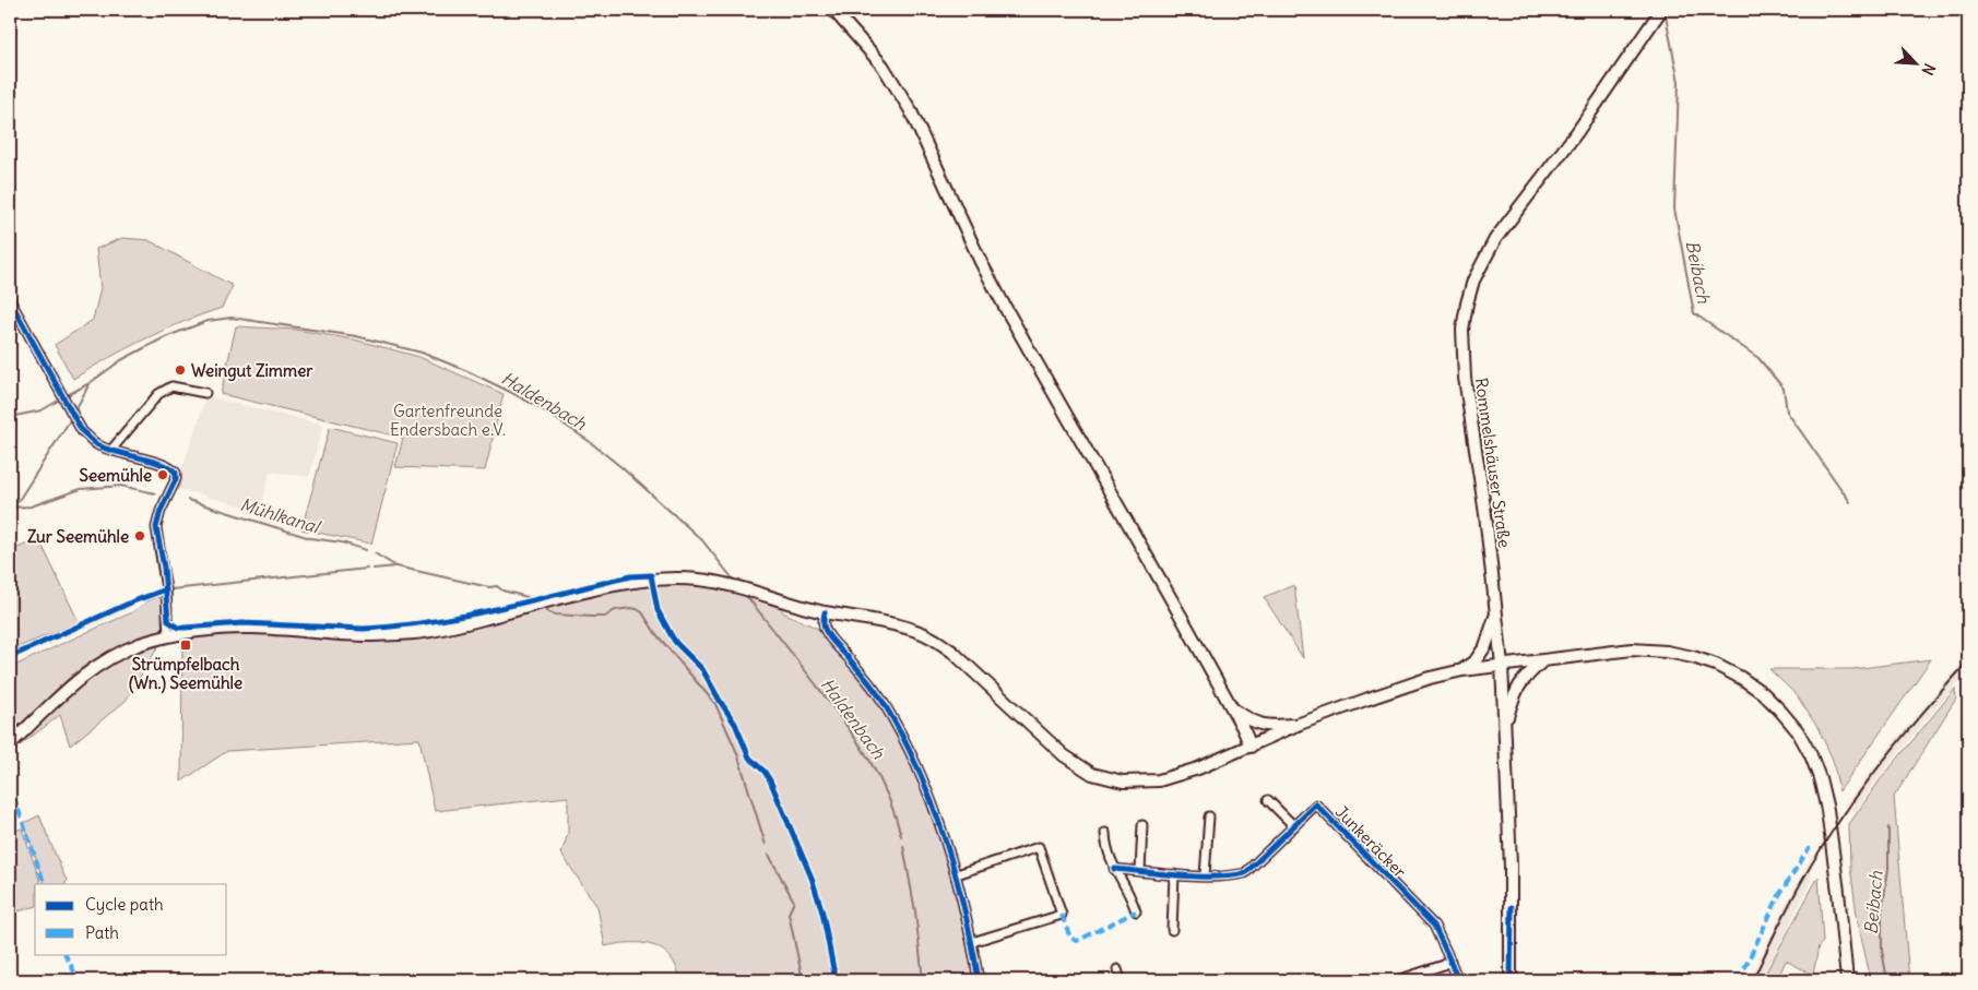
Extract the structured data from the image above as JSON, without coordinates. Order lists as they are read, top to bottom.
{
  "streets": {
    "main road": ["Rommelshäuser Straße"],
    "street": ["Junkeräcker"]
  },
  "water": ["Beibach", "Haldenbach", "Mühlkanal"],
  "parks": ["Gartenfreunde Endersbach e.V."],
  "places": {
    "other": ["Weingut Zimmer", "Seemühle", "Zur Seemühle"],
    "transit": ["Strümpfelbach (Wn.) Seemühle"]
  },
  "legend": ["Cycle path", "Path"],
  "north": "bottom right"
}
